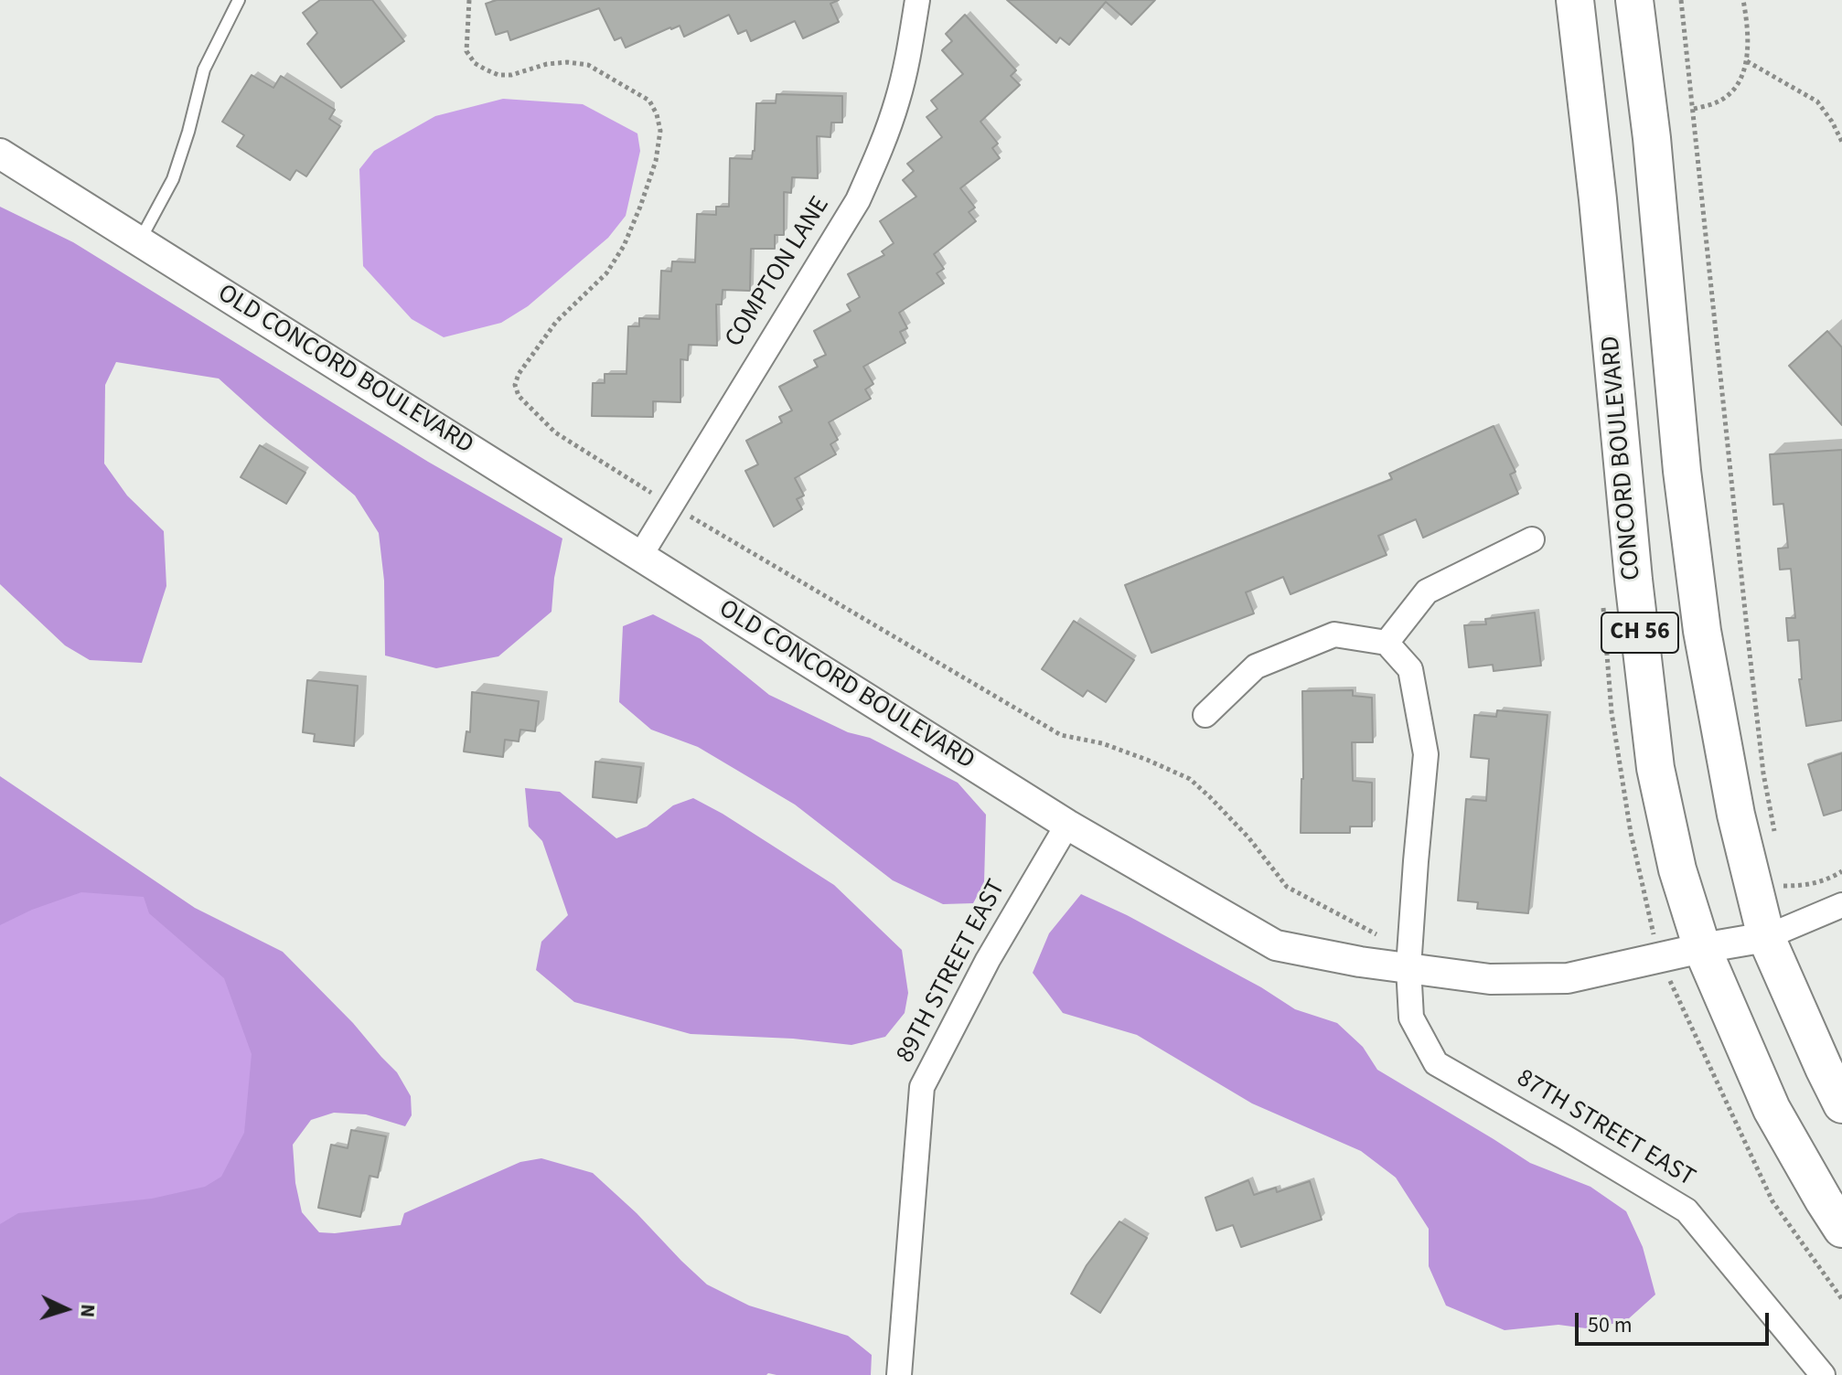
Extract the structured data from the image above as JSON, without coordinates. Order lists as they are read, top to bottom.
{
  "streets": {
    "main road": ["CONCORD BOULEVARD", "CH 56"],
    "street": [
      "COMPTON LANE",
      "OLD CONCORD BOULEVARD",
      "89TH STREET EAST",
      "87TH STREET EAST"
    ]
  },
  "crossings": [
    ["COMPTON LANE", "OLD CONCORD BOULEVARD"],
    ["OLD CONCORD BOULEVARD", "CONCORD BOULEVARD"],
    ["OLD CONCORD BOULEVARD", "CH 56"],
    ["OLD CONCORD BOULEVARD", "89TH STREET EAST"],
    ["OLD CONCORD BOULEVARD", "87TH STREET EAST"]
  ],
  "scale_bar": "50 m",
  "north": "right"
}
